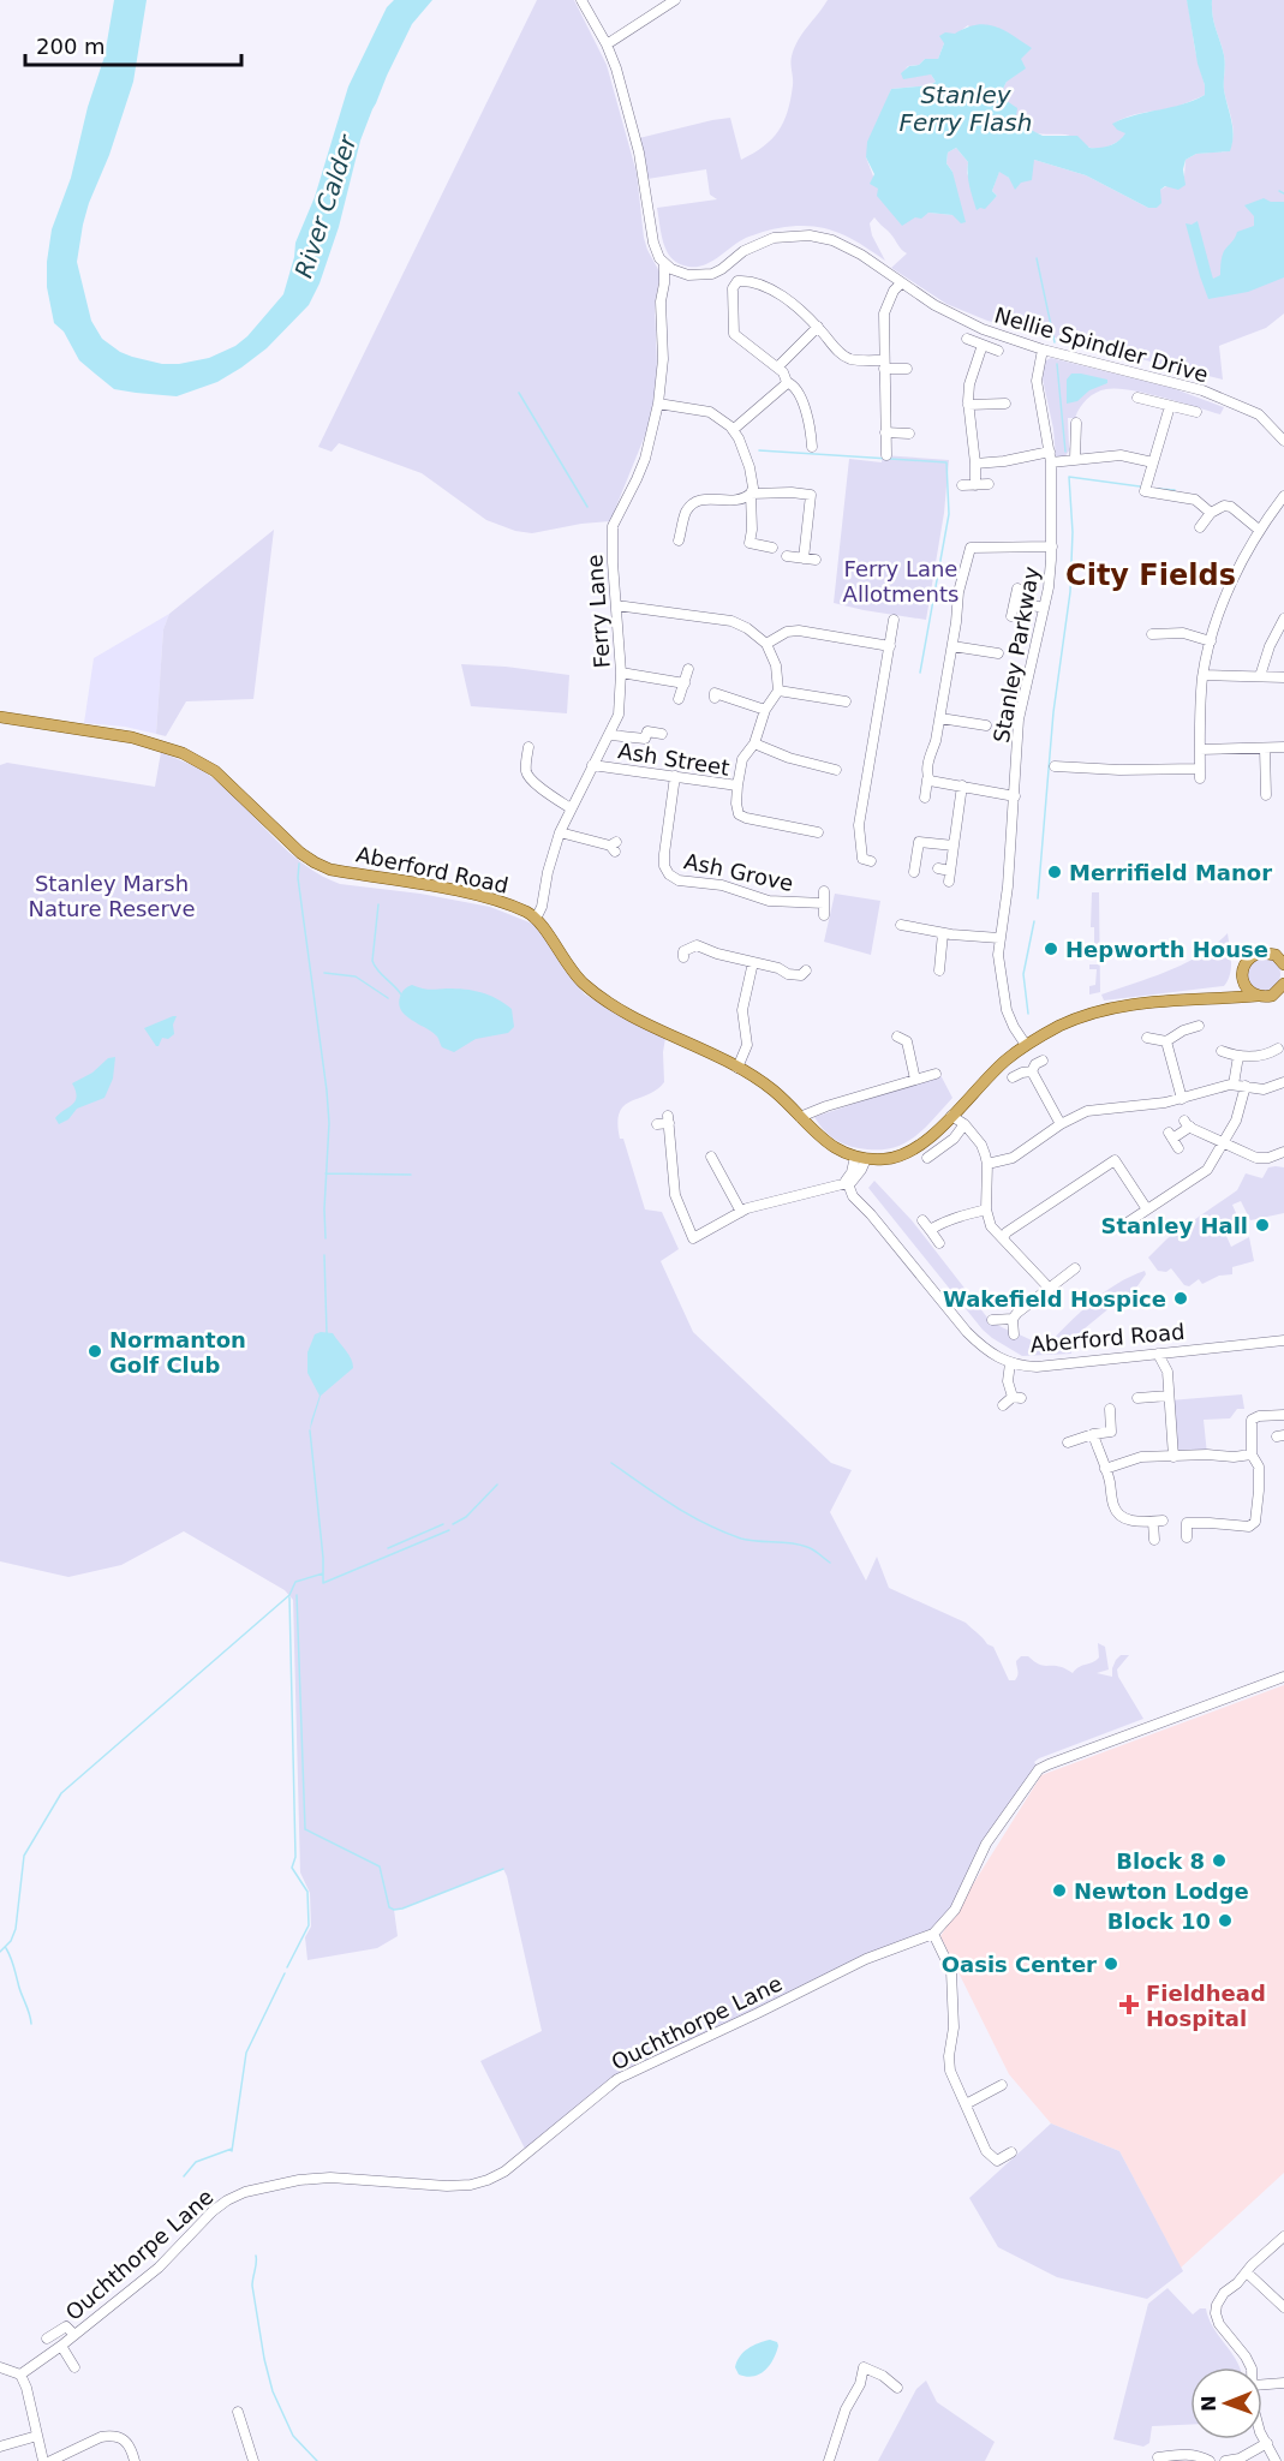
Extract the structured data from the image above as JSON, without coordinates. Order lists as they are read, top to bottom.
{
  "streets": {
    "main road": ["Aberford Road"],
    "street": [
      "Nellie Spindler Drive",
      "Ferry Lane",
      "Stanley Parkway",
      "Ash Street",
      "Ash Grove",
      "Ouchthorpe Lane"
    ]
  },
  "crossings": [
    ["Nellie Spindler Drive", "Ferry Lane"],
    ["Nellie Spindler Drive", "Stanley Parkway"],
    ["Ferry Lane", "Ash Street"],
    ["Ferry Lane", "Aberford Road"],
    ["Ash Street", "Ash Grove"]
  ],
  "districts": ["City Fields"],
  "water": ["Stanley Ferry Flash", "River Calder"],
  "parks": ["Ferry Lane Allotments", "Stanley Marsh Nature Reserve"],
  "places": {
    "other": [
      "Merrifield Manor",
      "Hepworth House",
      "Stanley Hall",
      "Wakefield Hospice",
      "Normanton Golf Club",
      "Block 8",
      "Newton Lodge",
      "Block 10",
      "Oasis Center"
    ],
    "health": ["Fieldhead Hospital"]
  },
  "scale_bar": "200 m",
  "north": "left"
}
